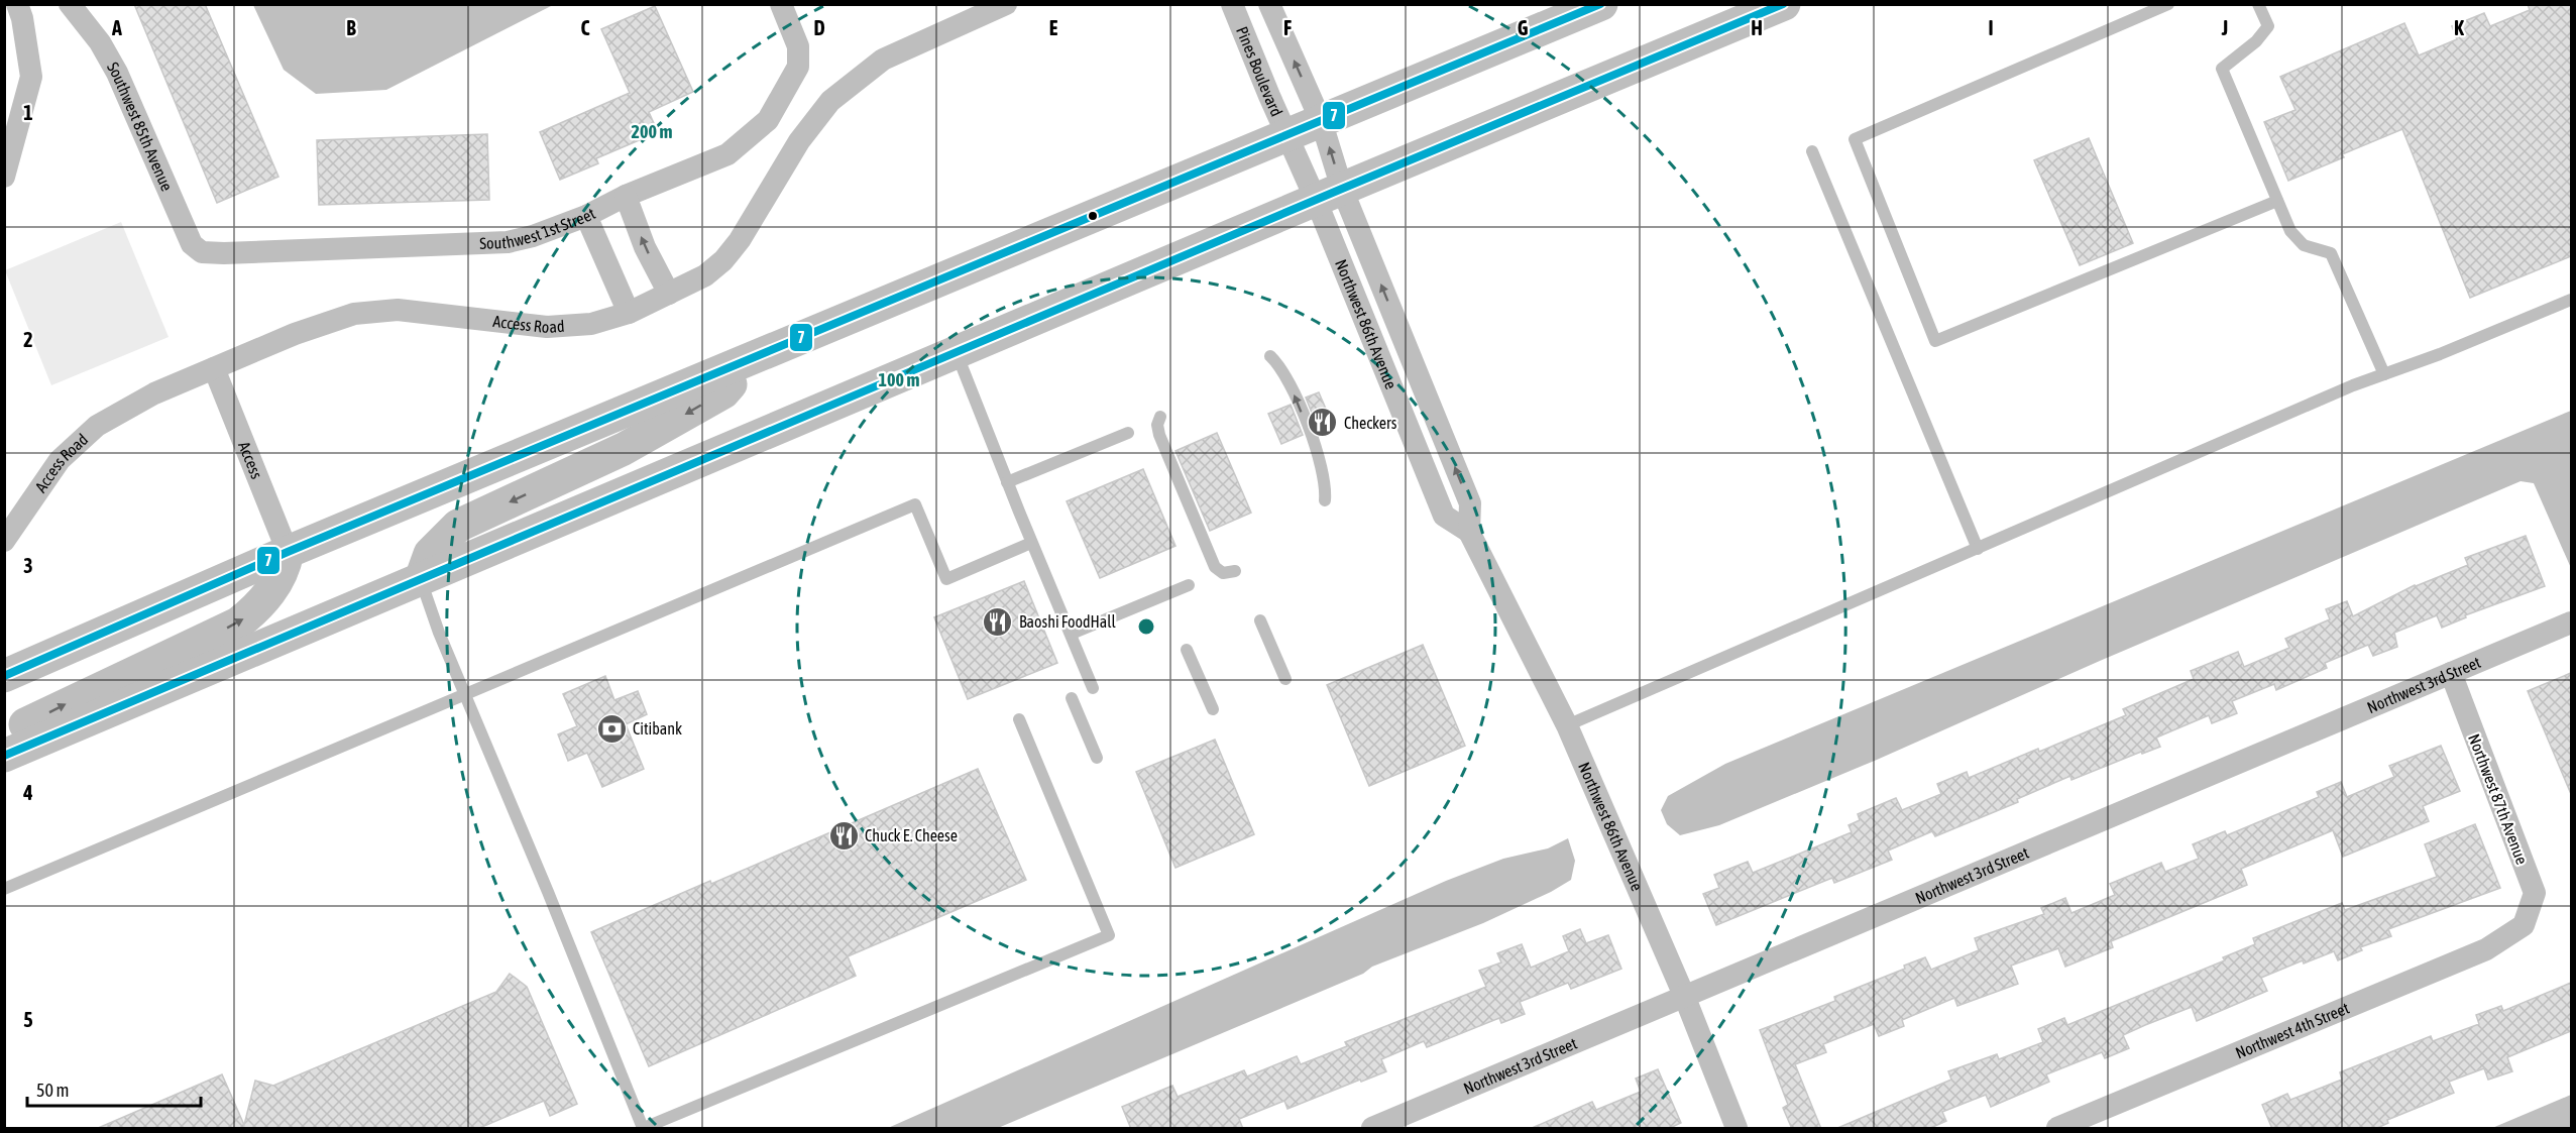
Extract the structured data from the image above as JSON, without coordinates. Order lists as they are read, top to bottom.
{
  "streets": {
    "highway": ["Pines Boulevard"],
    "street": [
      "Southwest 85th Avenue",
      "Southwest 1st Street",
      "Access Road",
      "Northwest 86th Avenue",
      "Access",
      "Northwest 3rd Street",
      "Northwest 87th Avenue",
      "Northwest 4th Street"
    ]
  },
  "crossings": [
    ["Pines Boulevard", "Northwest 86th Avenue"],
    ["Pines Boulevard", "Access"],
    ["Southwest 85th Avenue", "Southwest 1st Street"],
    ["Access Road", "Access"],
    ["Northwest 86th Avenue", "Northwest 3rd Street"],
    ["Northwest 3rd Street", "Northwest 87th Avenue"],
    ["Northwest 87th Avenue", "Northwest 4th Street"]
  ],
  "places": {
    "restaurant": ["Checkers", "Baoshi FoodHall", "Chuck E. Cheese"],
    "bank": ["Citibank"]
  },
  "lines": ["transit line 7"],
  "scale_bar": "50 m",
  "grid": {
    "columns": [
      "A",
      "B",
      "C",
      "D",
      "E",
      "F",
      "G",
      "H",
      "I",
      "J",
      "K"
    ],
    "rows": [
      "1",
      "2",
      "3",
      "4",
      "5"
    ]
  },
  "rings": ["200 m", "100 m"]
}
